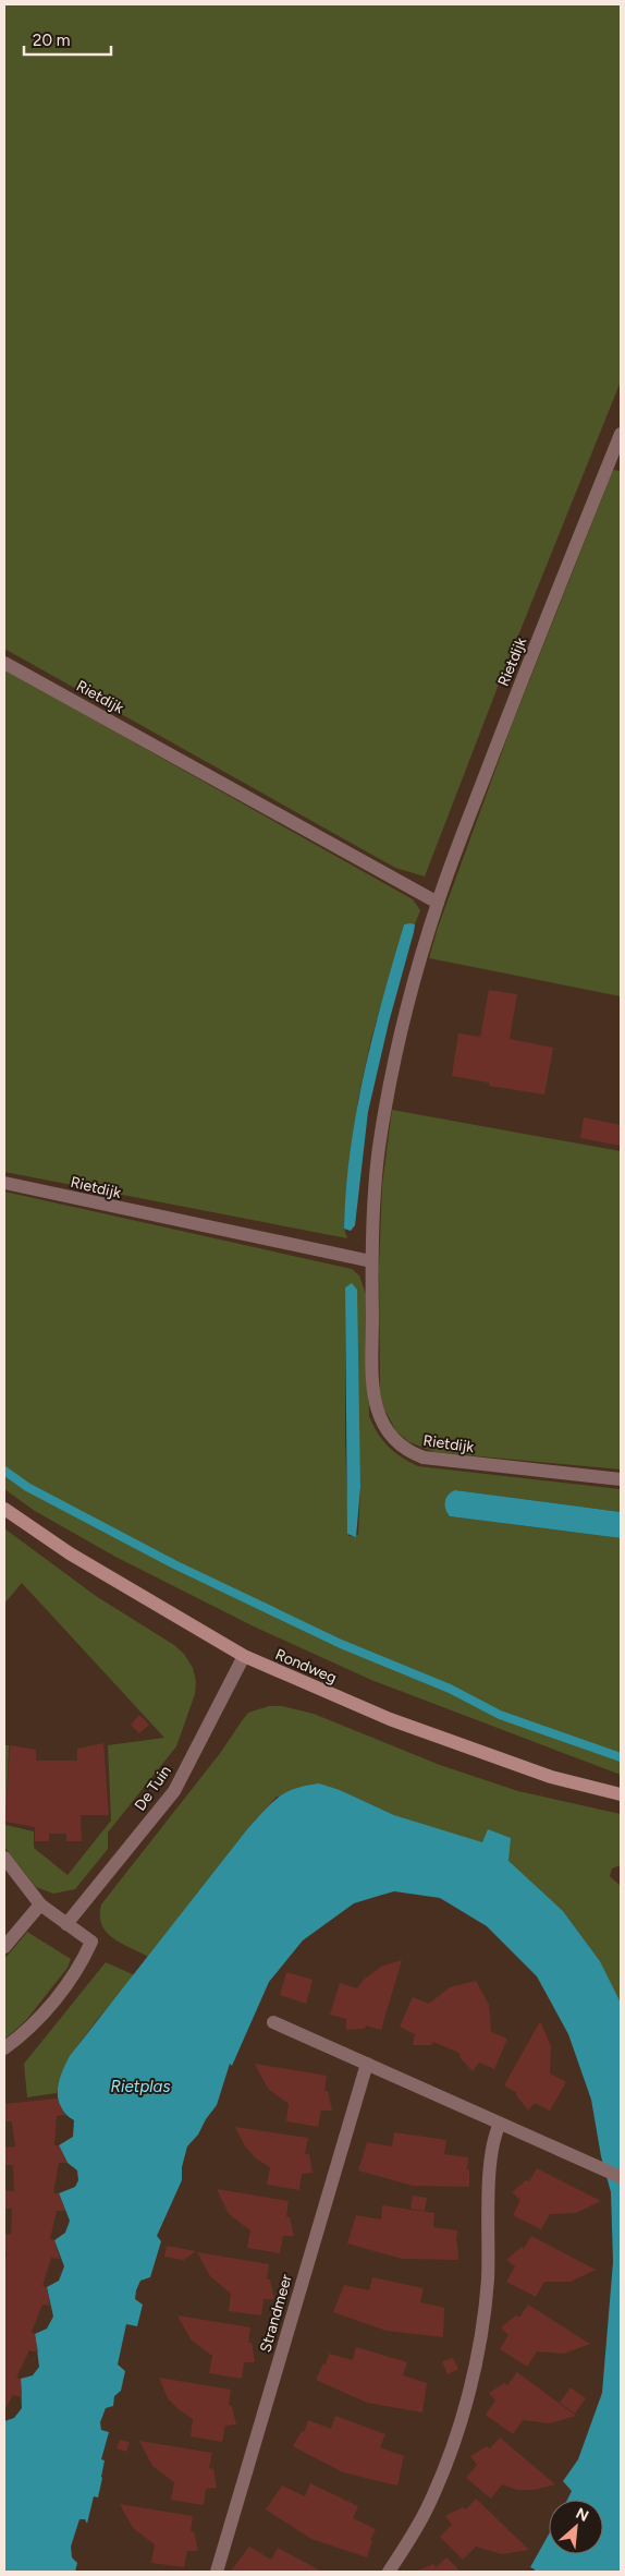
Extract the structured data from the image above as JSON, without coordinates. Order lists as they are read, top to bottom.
{
  "streets": {
    "main road": ["Rondweg"],
    "street": ["Rietdijk", "De Tuin", "Strandmeer"]
  },
  "crossings": [
    ["Rondweg", "De Tuin"]
  ],
  "water": ["Rietplas"],
  "scale_bar": "20 m",
  "north": "top right"
}
